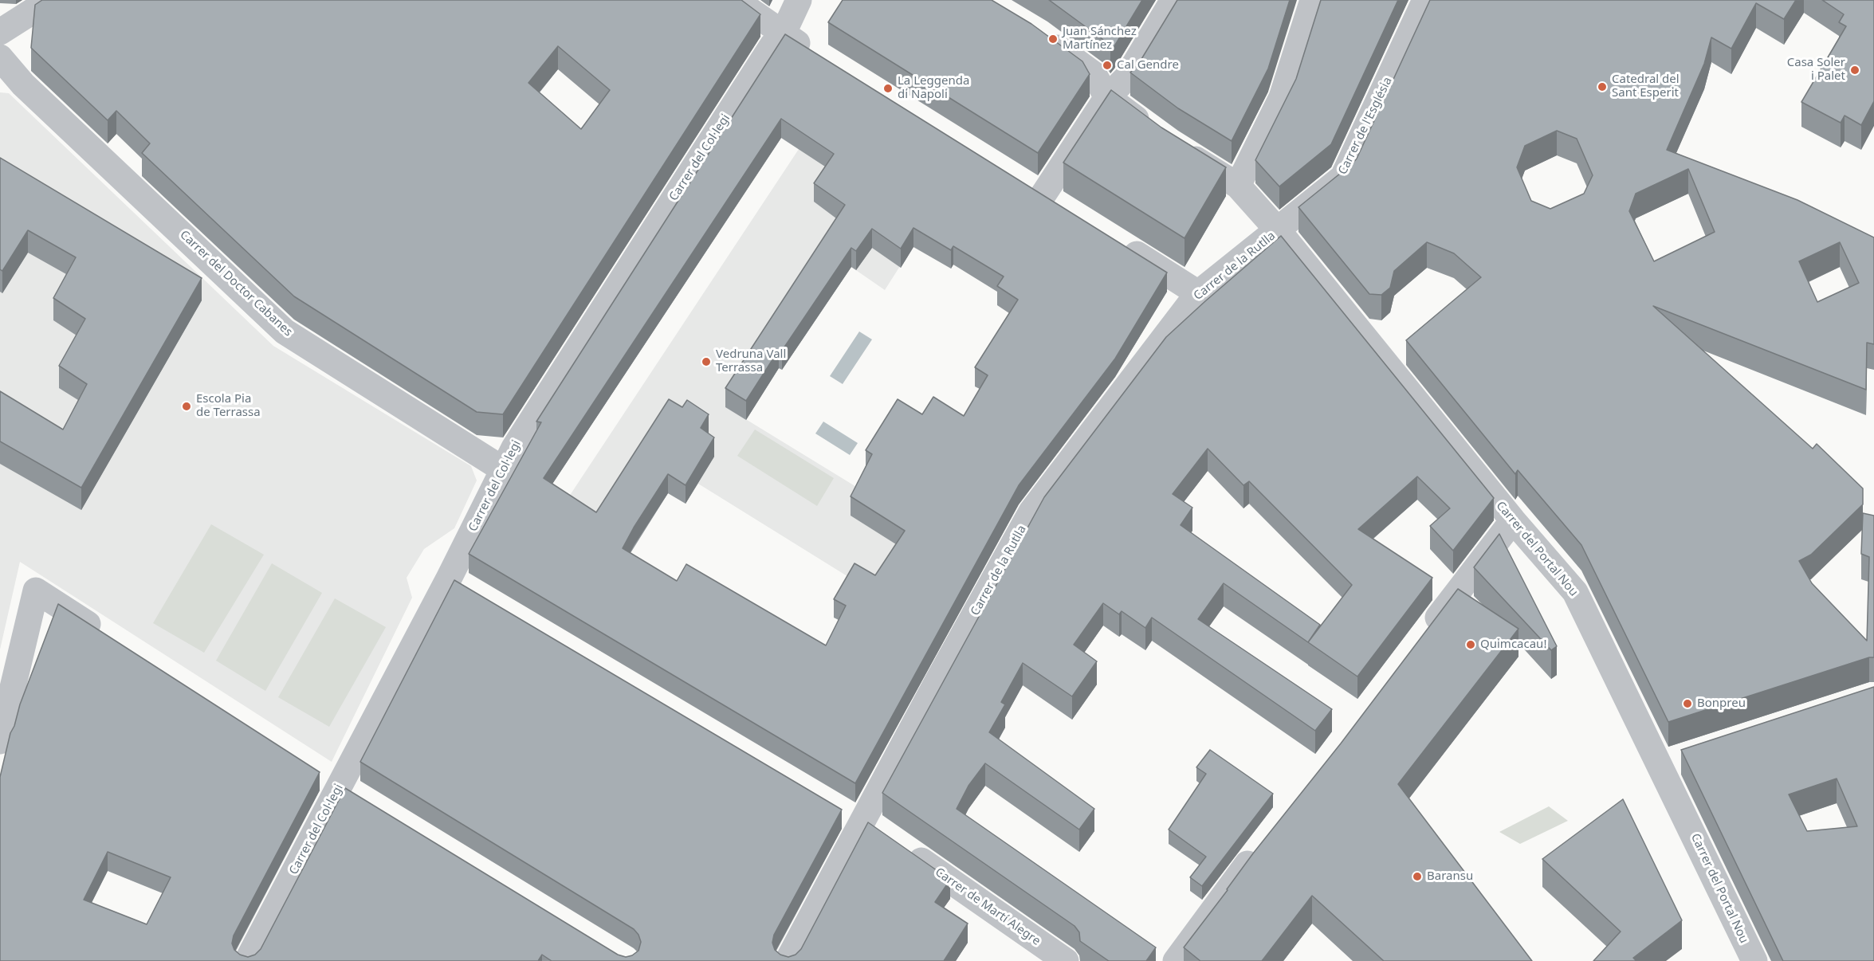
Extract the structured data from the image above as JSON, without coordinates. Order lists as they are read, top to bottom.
{
  "streets": {
    "street": [
      "Carrer de l'Església",
      "Carrer del Col·legi",
      "Carrer de la Rutlla",
      "Carrer del Doctor Cabanes",
      "Carrer del Portal Nou",
      "Carrer de Martí Alegre"
    ]
  },
  "crossings": [
    ["Carrer de l'Església", "Carrer de la Rutlla"],
    ["Carrer de l'Església", "Carrer del Portal Nou"],
    ["Carrer del Col·legi", "Carrer del Doctor Cabanes"],
    ["Carrer de la Rutlla", "Carrer del Portal Nou"],
    ["Carrer de la Rutlla", "Carrer de Martí Alegre"]
  ],
  "places": [
    "Juan Sánchez Martínez",
    "Cal Gendre",
    "Casa Soler i Palet",
    "Catedral del Sant Esperit",
    "La Leggenda di Napoli",
    "Vedruna Vall Terrassa",
    "Escola Pia de Terrassa",
    "Quimcacau!",
    "Bonpreu",
    "Baransu"
  ]
}
